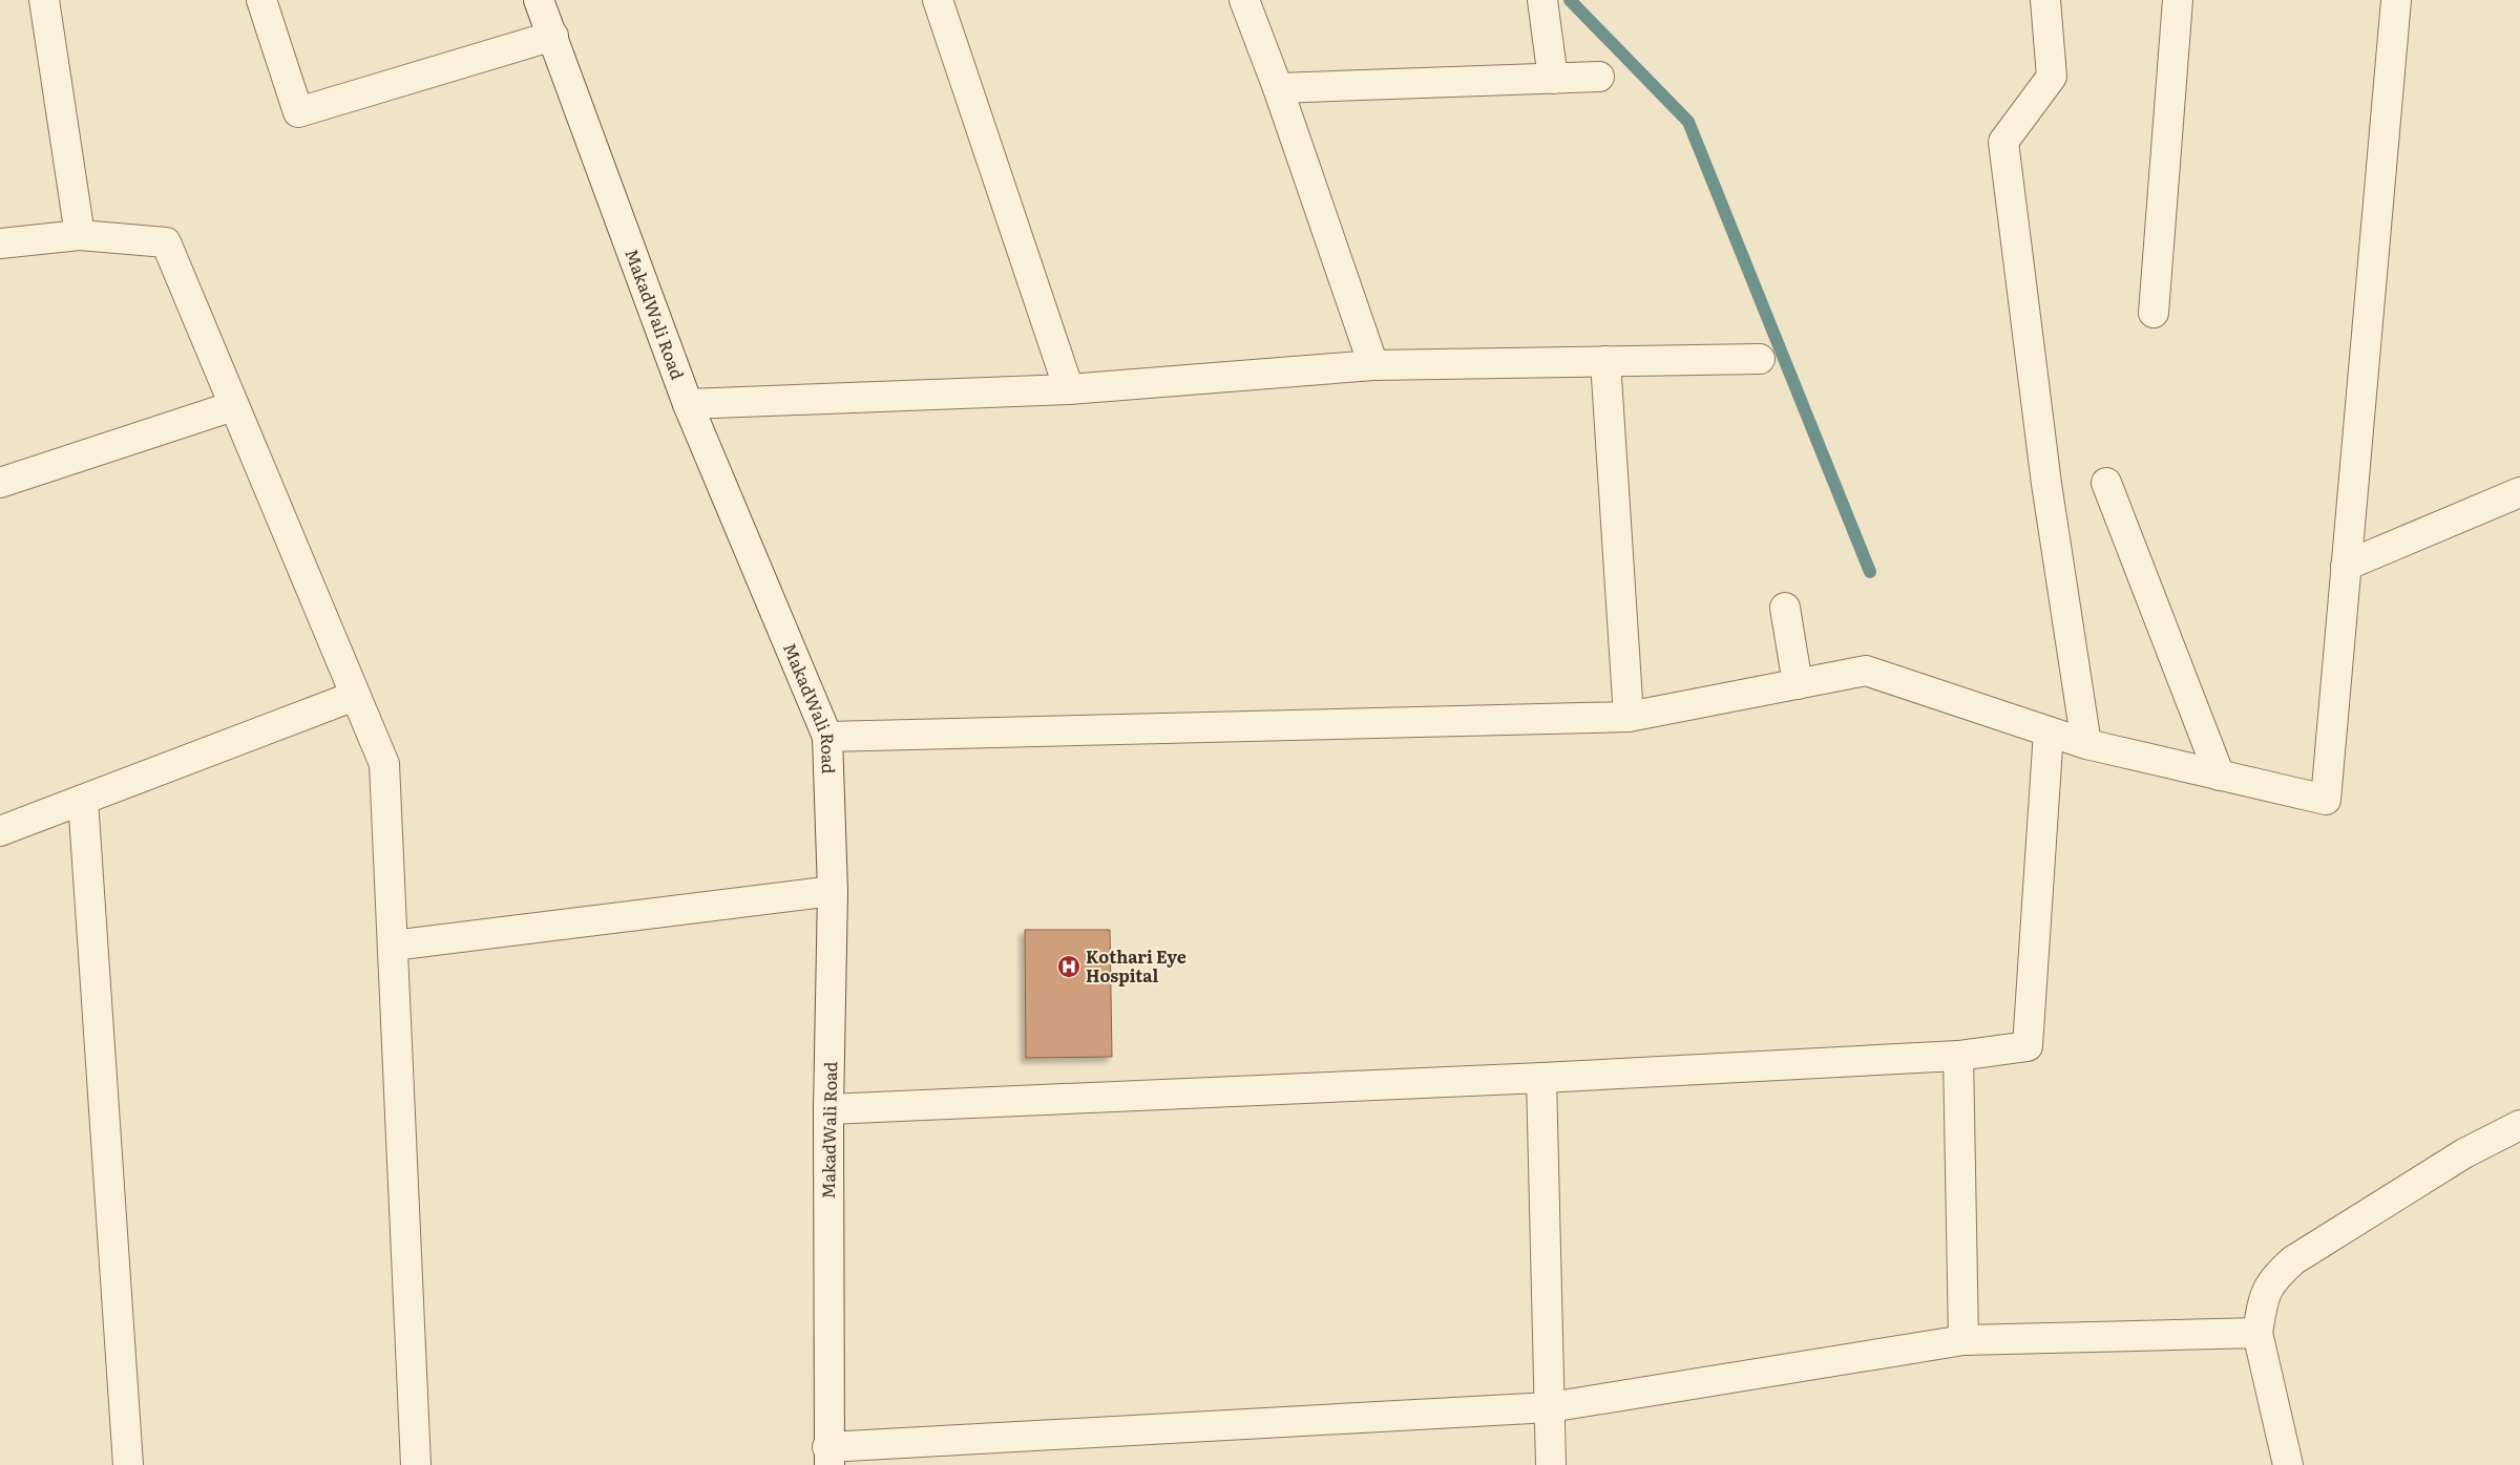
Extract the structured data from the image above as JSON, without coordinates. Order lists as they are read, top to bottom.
{
  "streets": {
    "street": ["MakadWali Road"]
  },
  "places": {
    "hospital": ["Kothari Eye Hospital"]
  }
}
